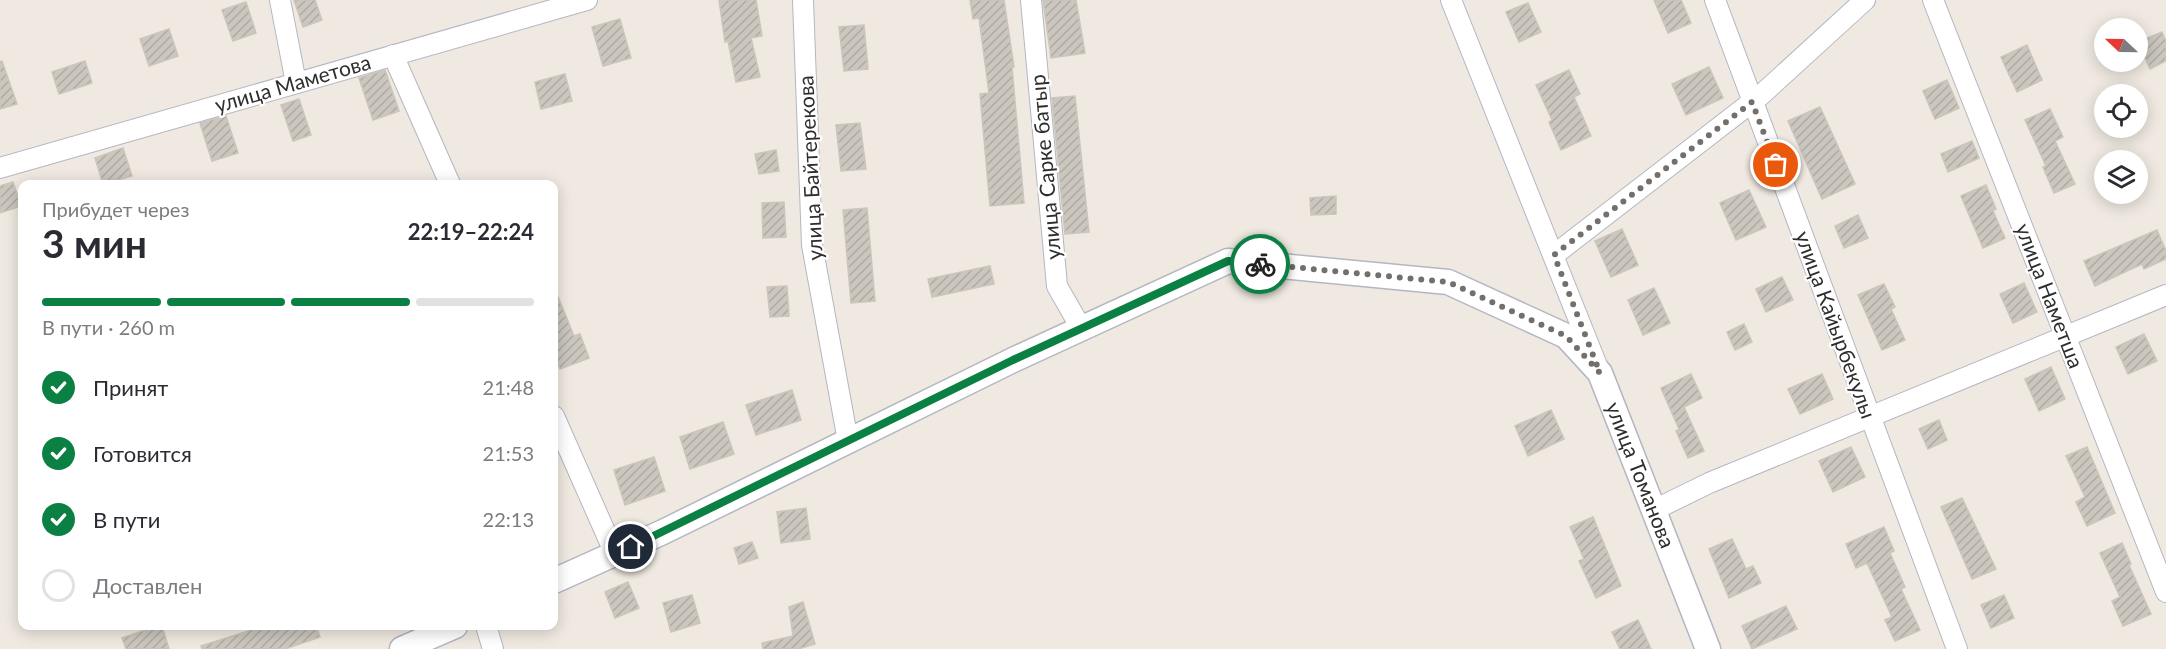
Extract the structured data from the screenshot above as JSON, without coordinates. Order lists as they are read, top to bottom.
{
  "streets": {
    "street": [
      "улица Маметова",
      "улица Сарке батыр",
      "улица Байтерекова",
      "улица Наметша",
      "улица Кайырбекулы",
      "улица Томанова"
    ]
  },
  "north": "left",
  "page": {
    "heading": ["3 мин", "Прибудет через", "22:19–22:24"],
    "bar": "В пути · 260 m",
    "list": [
      ["Принят", "21:48"],
      ["Готовится", "21:53"],
      ["В пути", "22:13"],
      "Доставлен"
    ]
  }
}
